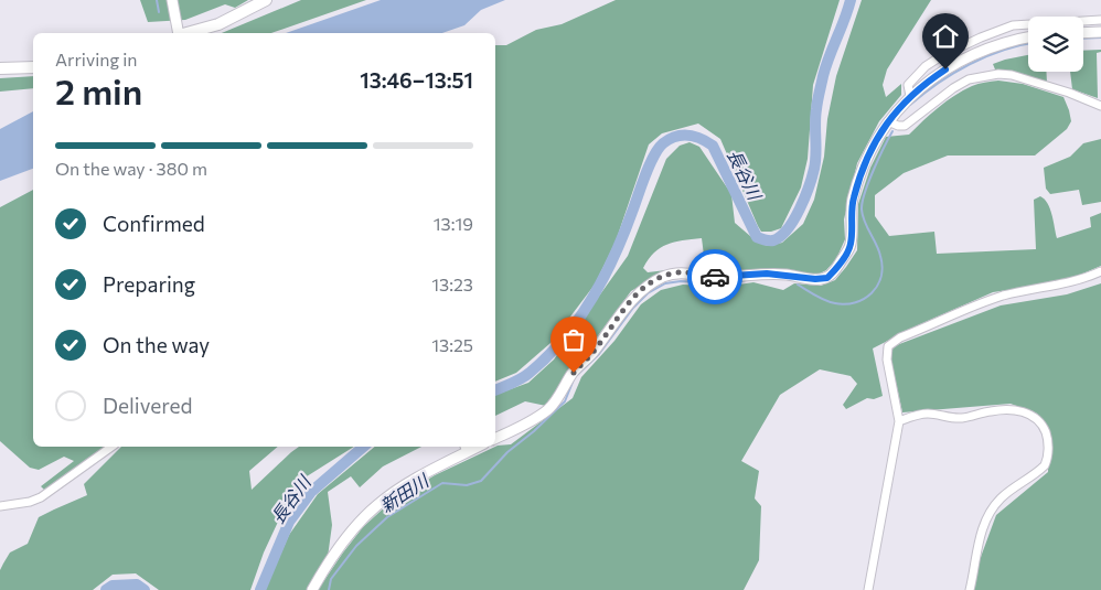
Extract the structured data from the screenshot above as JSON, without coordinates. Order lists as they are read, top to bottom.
{
  "water": ["長谷川", "新田川"],
  "page": {
    "heading": ["2 min", "Arriving in", "13:46–13:51"],
    "bar": "On the way · 380 m",
    "list": [
      ["Confirmed", "13:19"],
      ["Preparing", "13:23"],
      ["On the way", "13:25"],
      "Delivered"
    ]
  }
}
